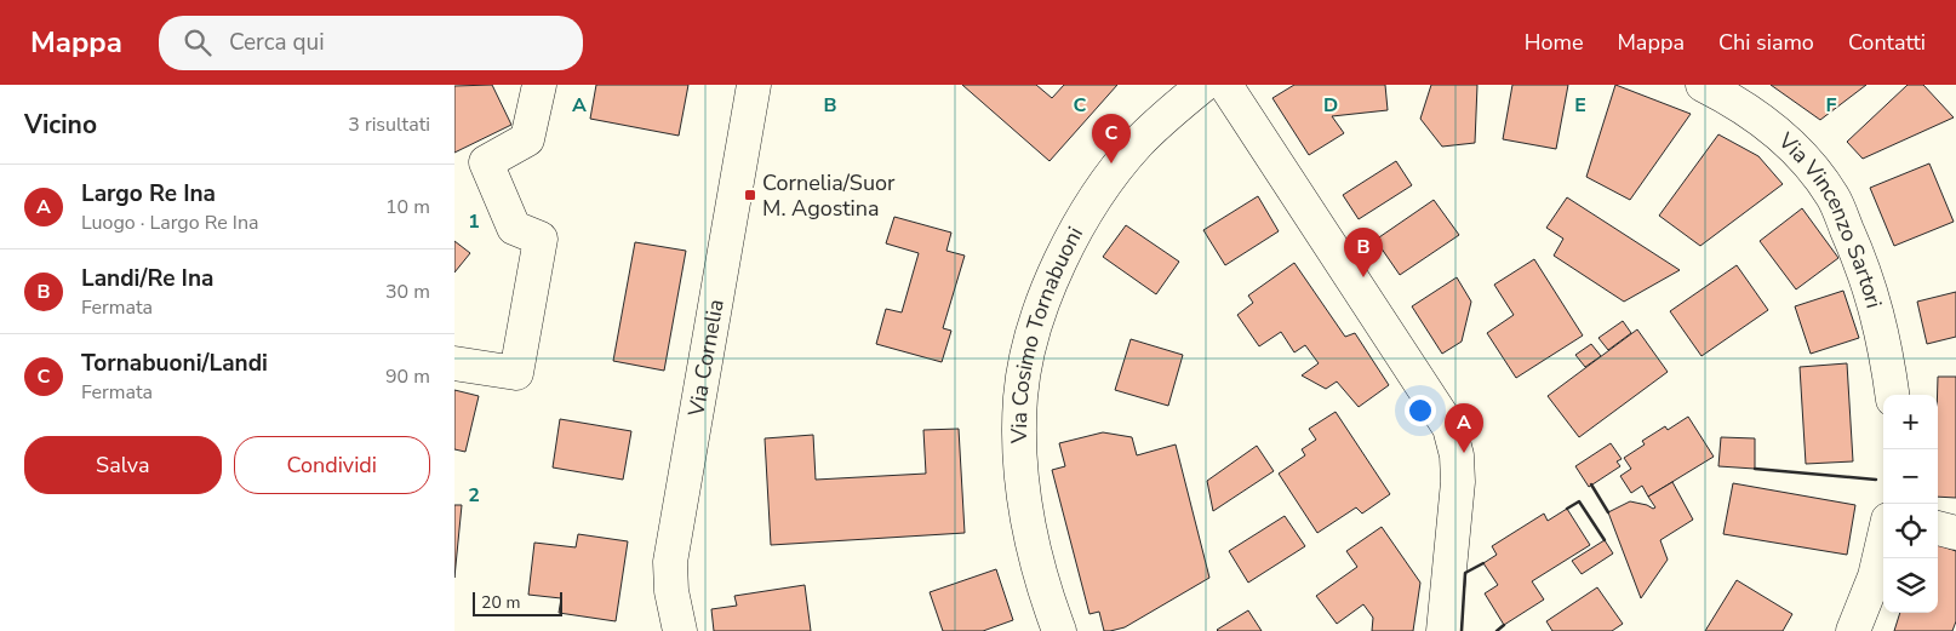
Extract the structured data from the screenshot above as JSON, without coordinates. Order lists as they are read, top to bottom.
{
  "streets": {
    "street": ["Via Vincenzo Sartori", "Via Cosimo Tornabuoni", "Via Cornelia"]
  },
  "places": {
    "transit": ["Cornelia/Suor M. Agostina"]
  },
  "scale_bar": "20 m",
  "page": {
    "header": "Mappa",
    "search": "Cerca qui",
    "nav": [
      "Home",
      "Mappa",
      "Chi siamo",
      "Contatti"
    ],
    "heading": ["Vicino", "3 risultati"],
    "pins": ["C", "B", "A"],
    "list": [
      {
        "mark": "A",
        "name": "Largo Re Ina",
        "note": "Luogo · Largo Re Ina",
        "value": "10 m"
      },
      {
        "mark": "B",
        "name": "Landi/Re Ina",
        "note": "Fermata",
        "value": "30 m"
      },
      {
        "mark": "C",
        "name": "Tornabuoni/Landi",
        "note": "Fermata",
        "value": "90 m"
      }
    ],
    "map_buttons": ["+", "−"],
    "buttons": ["Salva", "Condividi"],
    "scale": "20 m"
  },
  "grid": {
    "columns": [
      "A",
      "B",
      "C",
      "D",
      "E",
      "F"
    ],
    "rows": ["1", "2"]
  }
}
